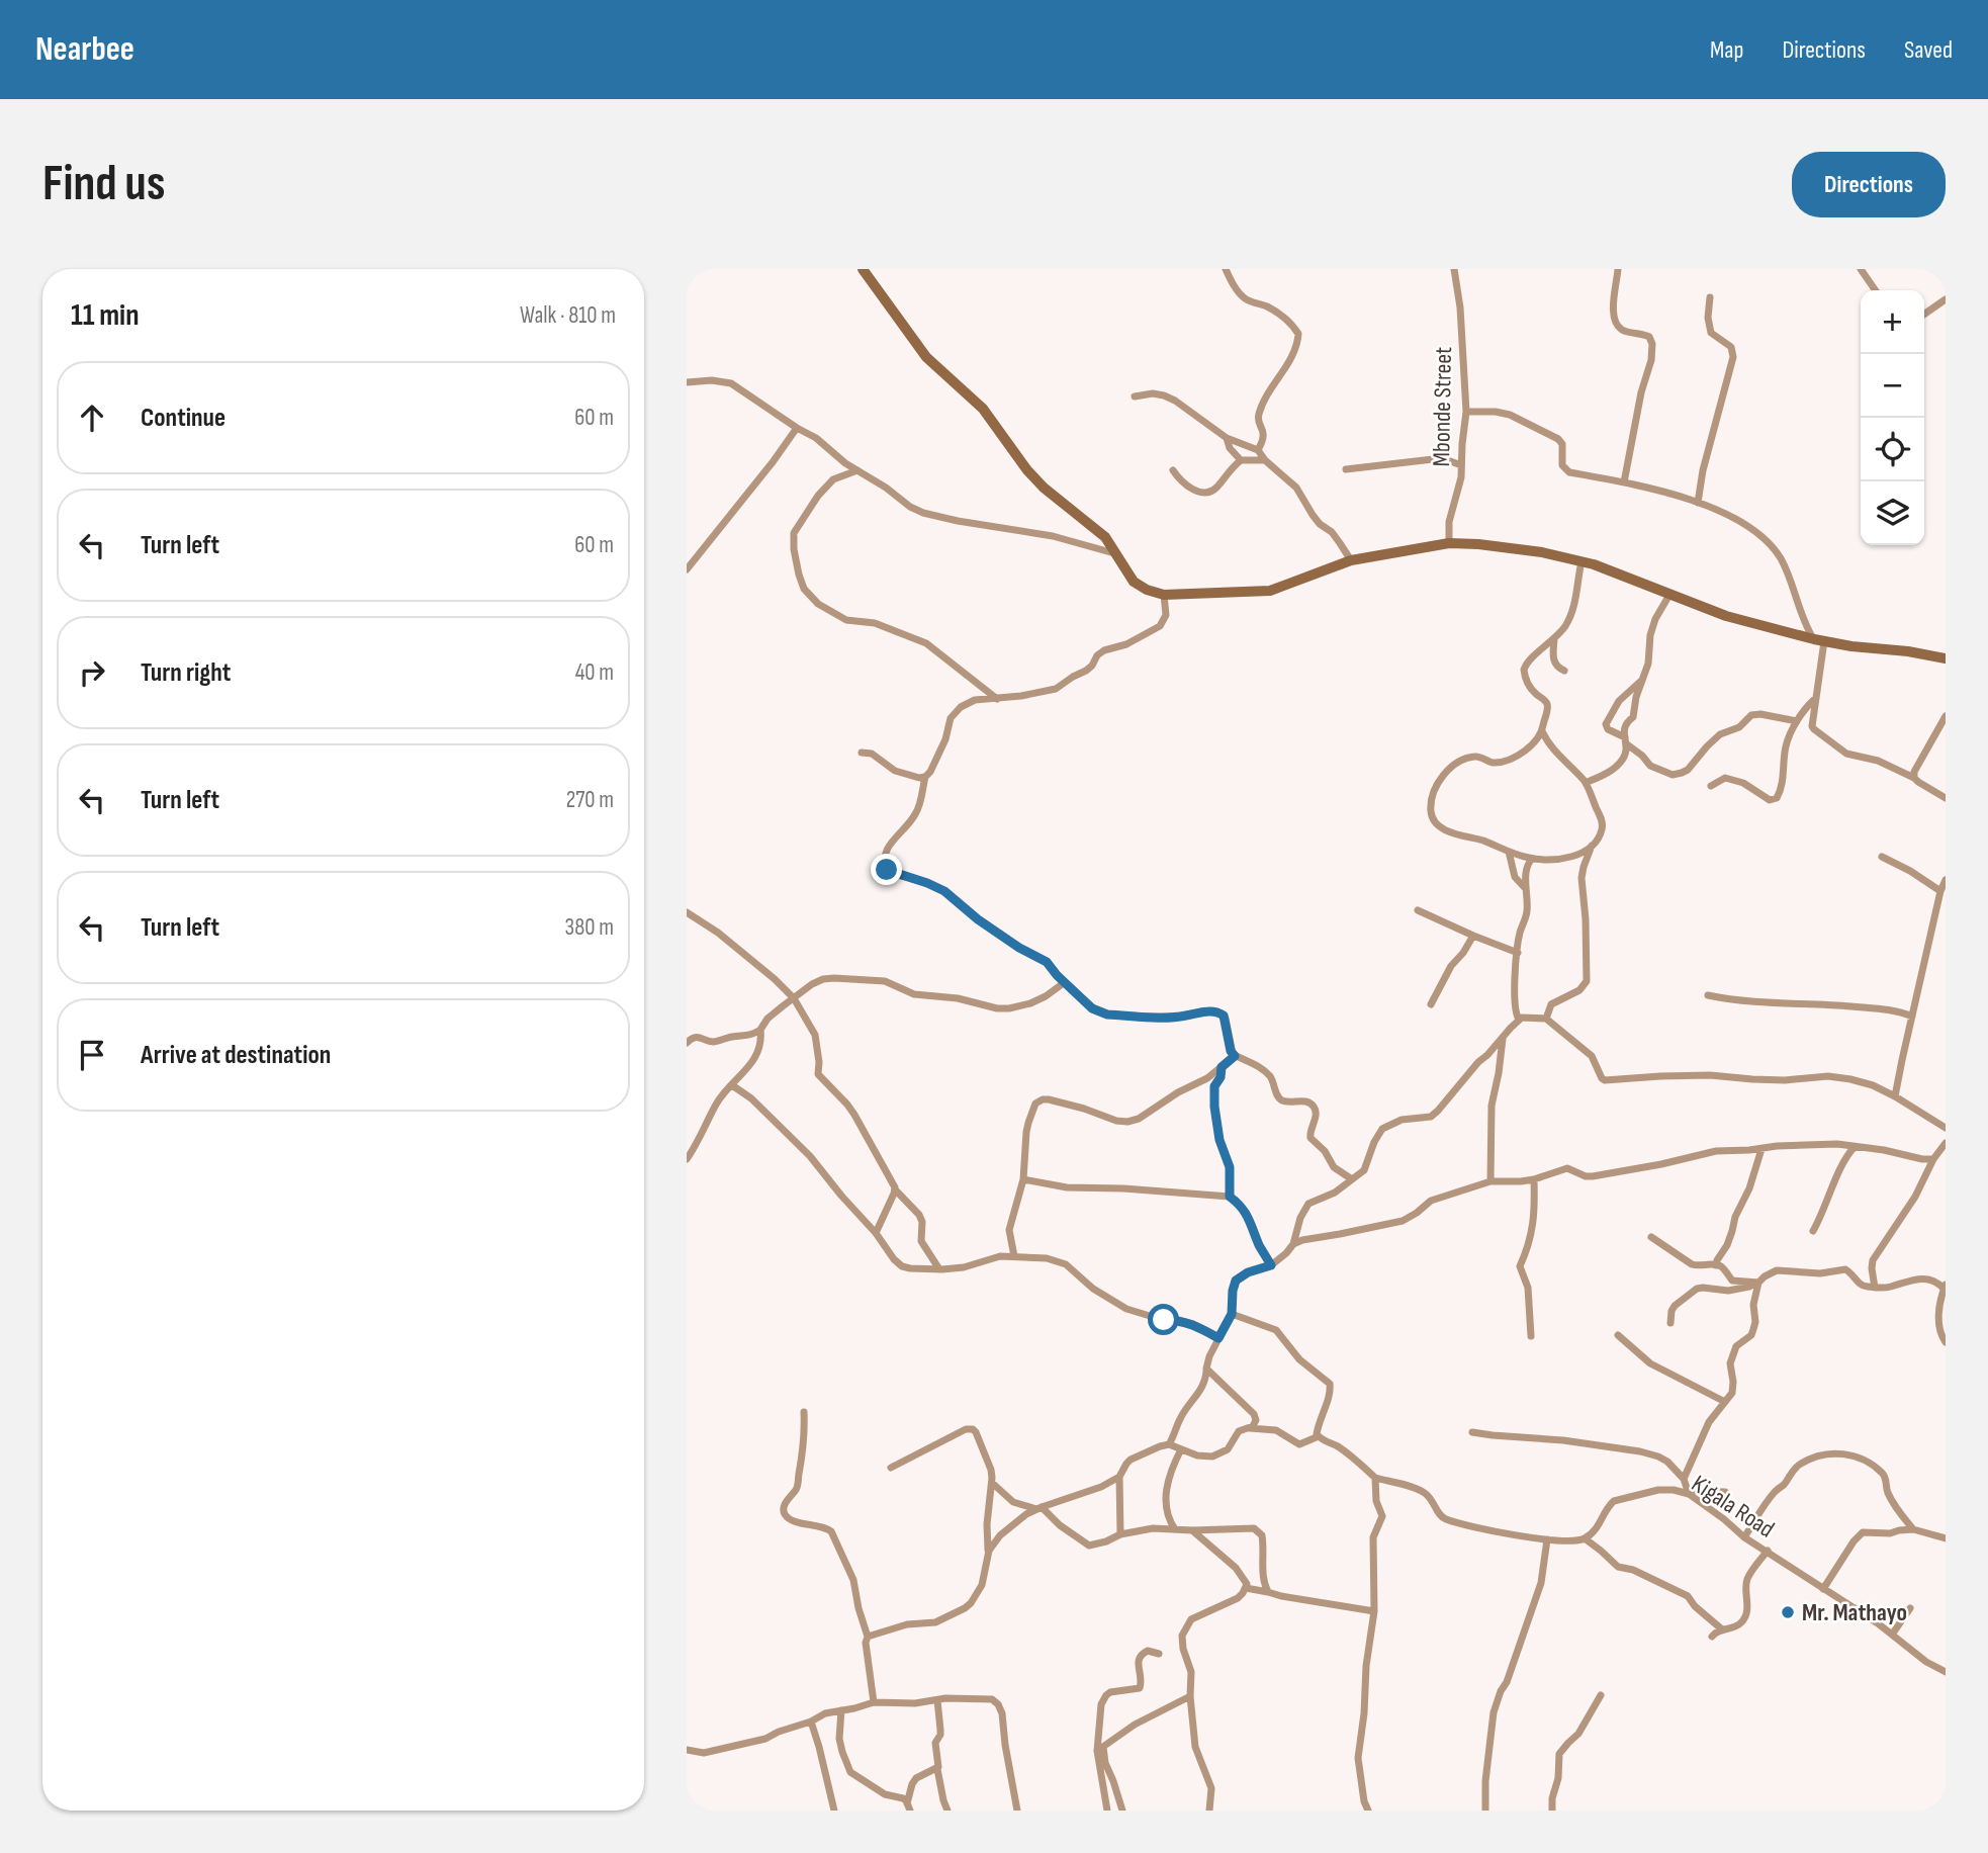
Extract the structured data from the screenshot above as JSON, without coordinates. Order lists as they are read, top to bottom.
{
  "streets": {
    "street": ["Mbonde Street", "Kigala Road"]
  },
  "places": ["Mr. Mathayo"],
  "page": {
    "header": "Nearbee",
    "nav": ["Map", "Directions", "Saved"],
    "buttons": "Directions",
    "title": "Find us",
    "heading": ["11 min", "Walk · 810 m"],
    "map_buttons": ["+", "−"],
    "list": [
      ["Continue", "60 m"],
      ["Turn left", "60 m"],
      ["Turn right", "40 m"],
      ["Turn left", "270 m"],
      ["Turn left", "380 m"],
      "Arrive at destination"
    ]
  }
}
